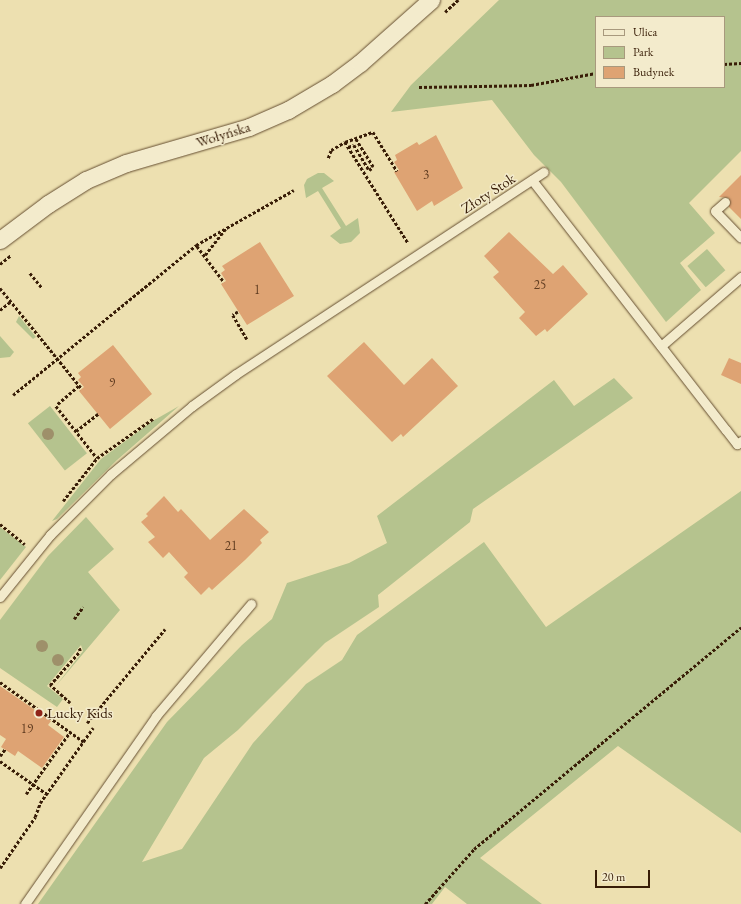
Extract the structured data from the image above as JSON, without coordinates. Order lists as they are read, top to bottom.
{
  "streets": {
    "street": ["Wołyńska"],
    "lane": ["Złoty Stok"]
  },
  "places": ["Lucky Kids"],
  "house_numbers": [
    "3",
    "25",
    "1",
    "9",
    "21",
    "19"
  ],
  "legend": ["Ulica", "Park", "Budynek"],
  "scale_bar": "20 m"
}
